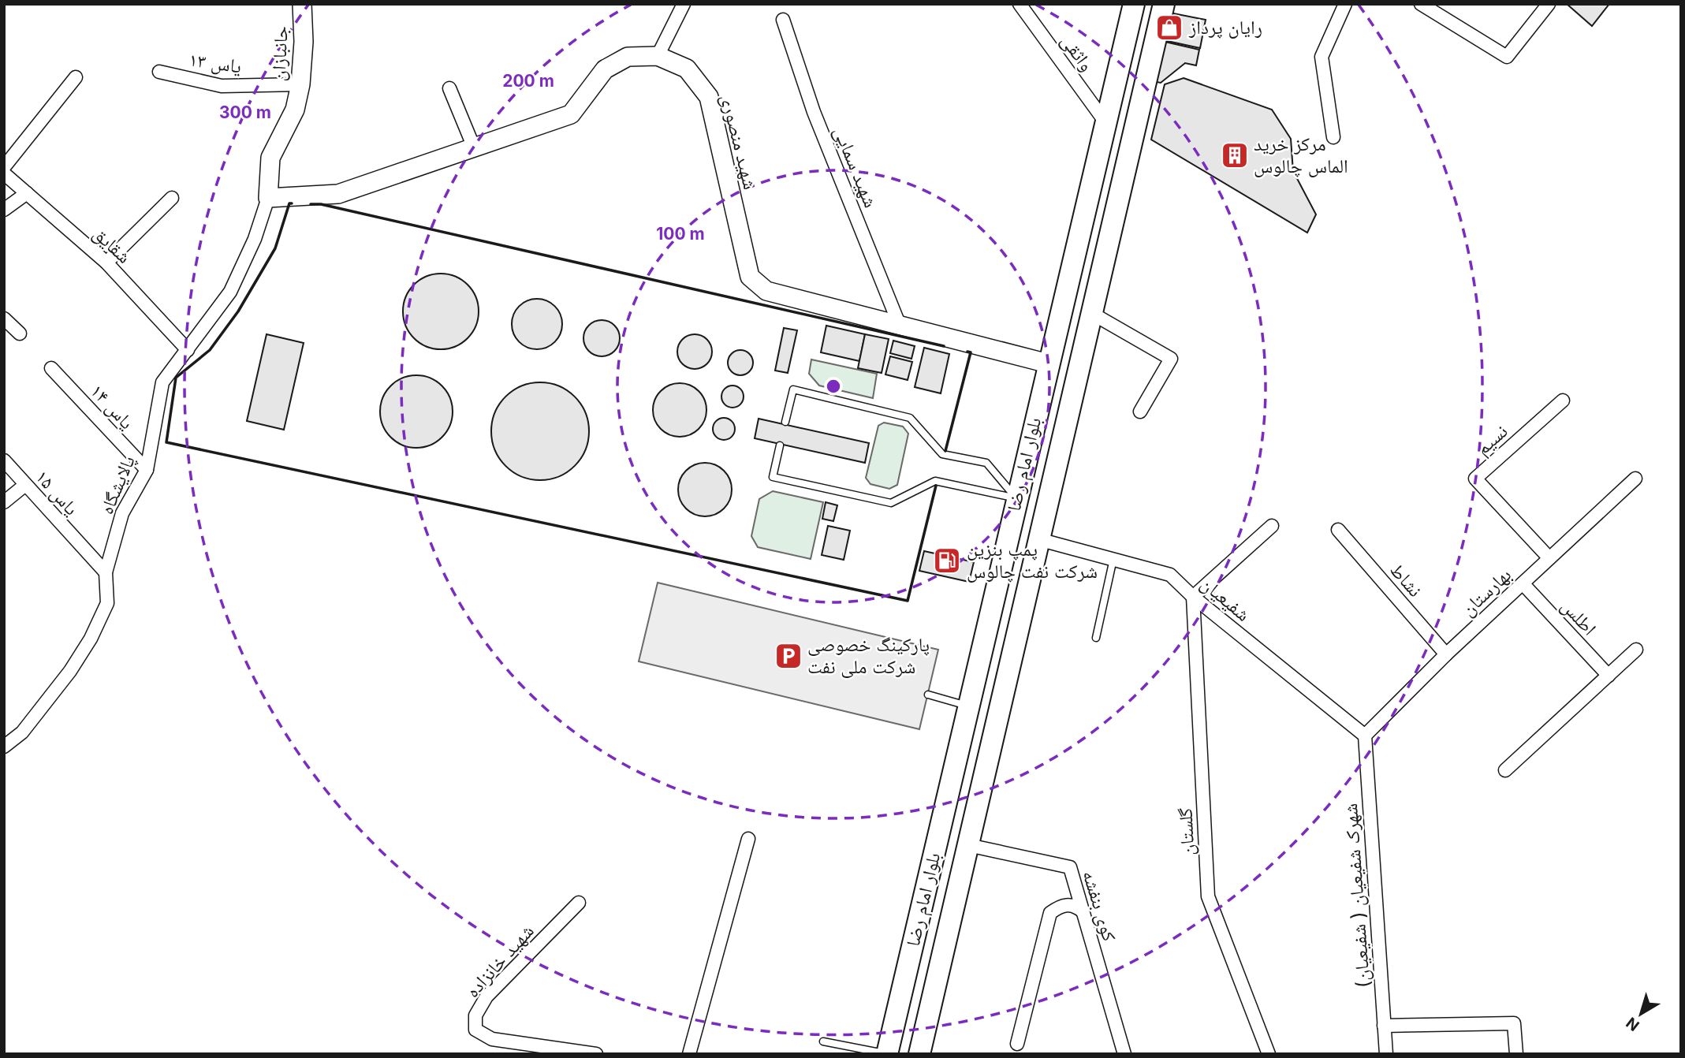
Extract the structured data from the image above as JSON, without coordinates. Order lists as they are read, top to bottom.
{
  "streets": {
    "main road": ["بلوار امام رضا"],
    "street": [
      "واثقی",
      "جانبازان",
      "یاس ۱۳",
      "شهید منصوری",
      "شهید سمایی",
      "شقایق",
      "یاس ۱۴",
      "نسیم",
      "پالایشگاه",
      "یاس ۱۵",
      "نشاط",
      "بهارستان",
      "شفیعیان",
      "اطلس",
      "گلستان",
      "شهرک شفیعیان ( شفیعیان)",
      "کوی بنفشه",
      "شهید خانزاده"
    ]
  },
  "crossings": [
    ["واثقی", "بلوار امام رضا"],
    ["جانبازان", "یاس ۱۳"],
    ["جانبازان", "شهید منصوری"],
    ["جانبازان", "پالایشگاه"],
    ["شهید منصوری", "شهید سمایی"],
    ["شهید منصوری", "بلوار امام رضا"],
    ["شهید منصوری", "پالایشگاه"],
    ["شقایق", "پالایشگاه"],
    ["یاس ۱۴", "پالایشگاه"],
    ["نسیم", "بهارستان"],
    ["بلوار امام رضا", "شفیعیان"],
    ["بلوار امام رضا", "کوی بنفشه"],
    ["پالایشگاه", "یاس ۱۵"],
    ["نشاط", "بهارستان"],
    ["بهارستان", "شفیعیان"],
    ["بهارستان", "اطلس"],
    ["بهارستان", "شهرک شفیعیان ( شفیعیان)"],
    ["شفیعیان", "گلستان"],
    ["شفیعیان", "شهرک شفیعیان ( شفیعیان)"]
  ],
  "places": {
    "shop": ["رایان پرداز"],
    "building": ["مرکز خرید الماس چالوس"],
    "fuel station": ["پمپ بنزین شرکت نفت چالوس"],
    "parking": ["پارکینگ خصوصی شرکت ملی نفت"]
  },
  "north": "bottom left",
  "rings": ["200 m", "300 m", "100 m"]
}
